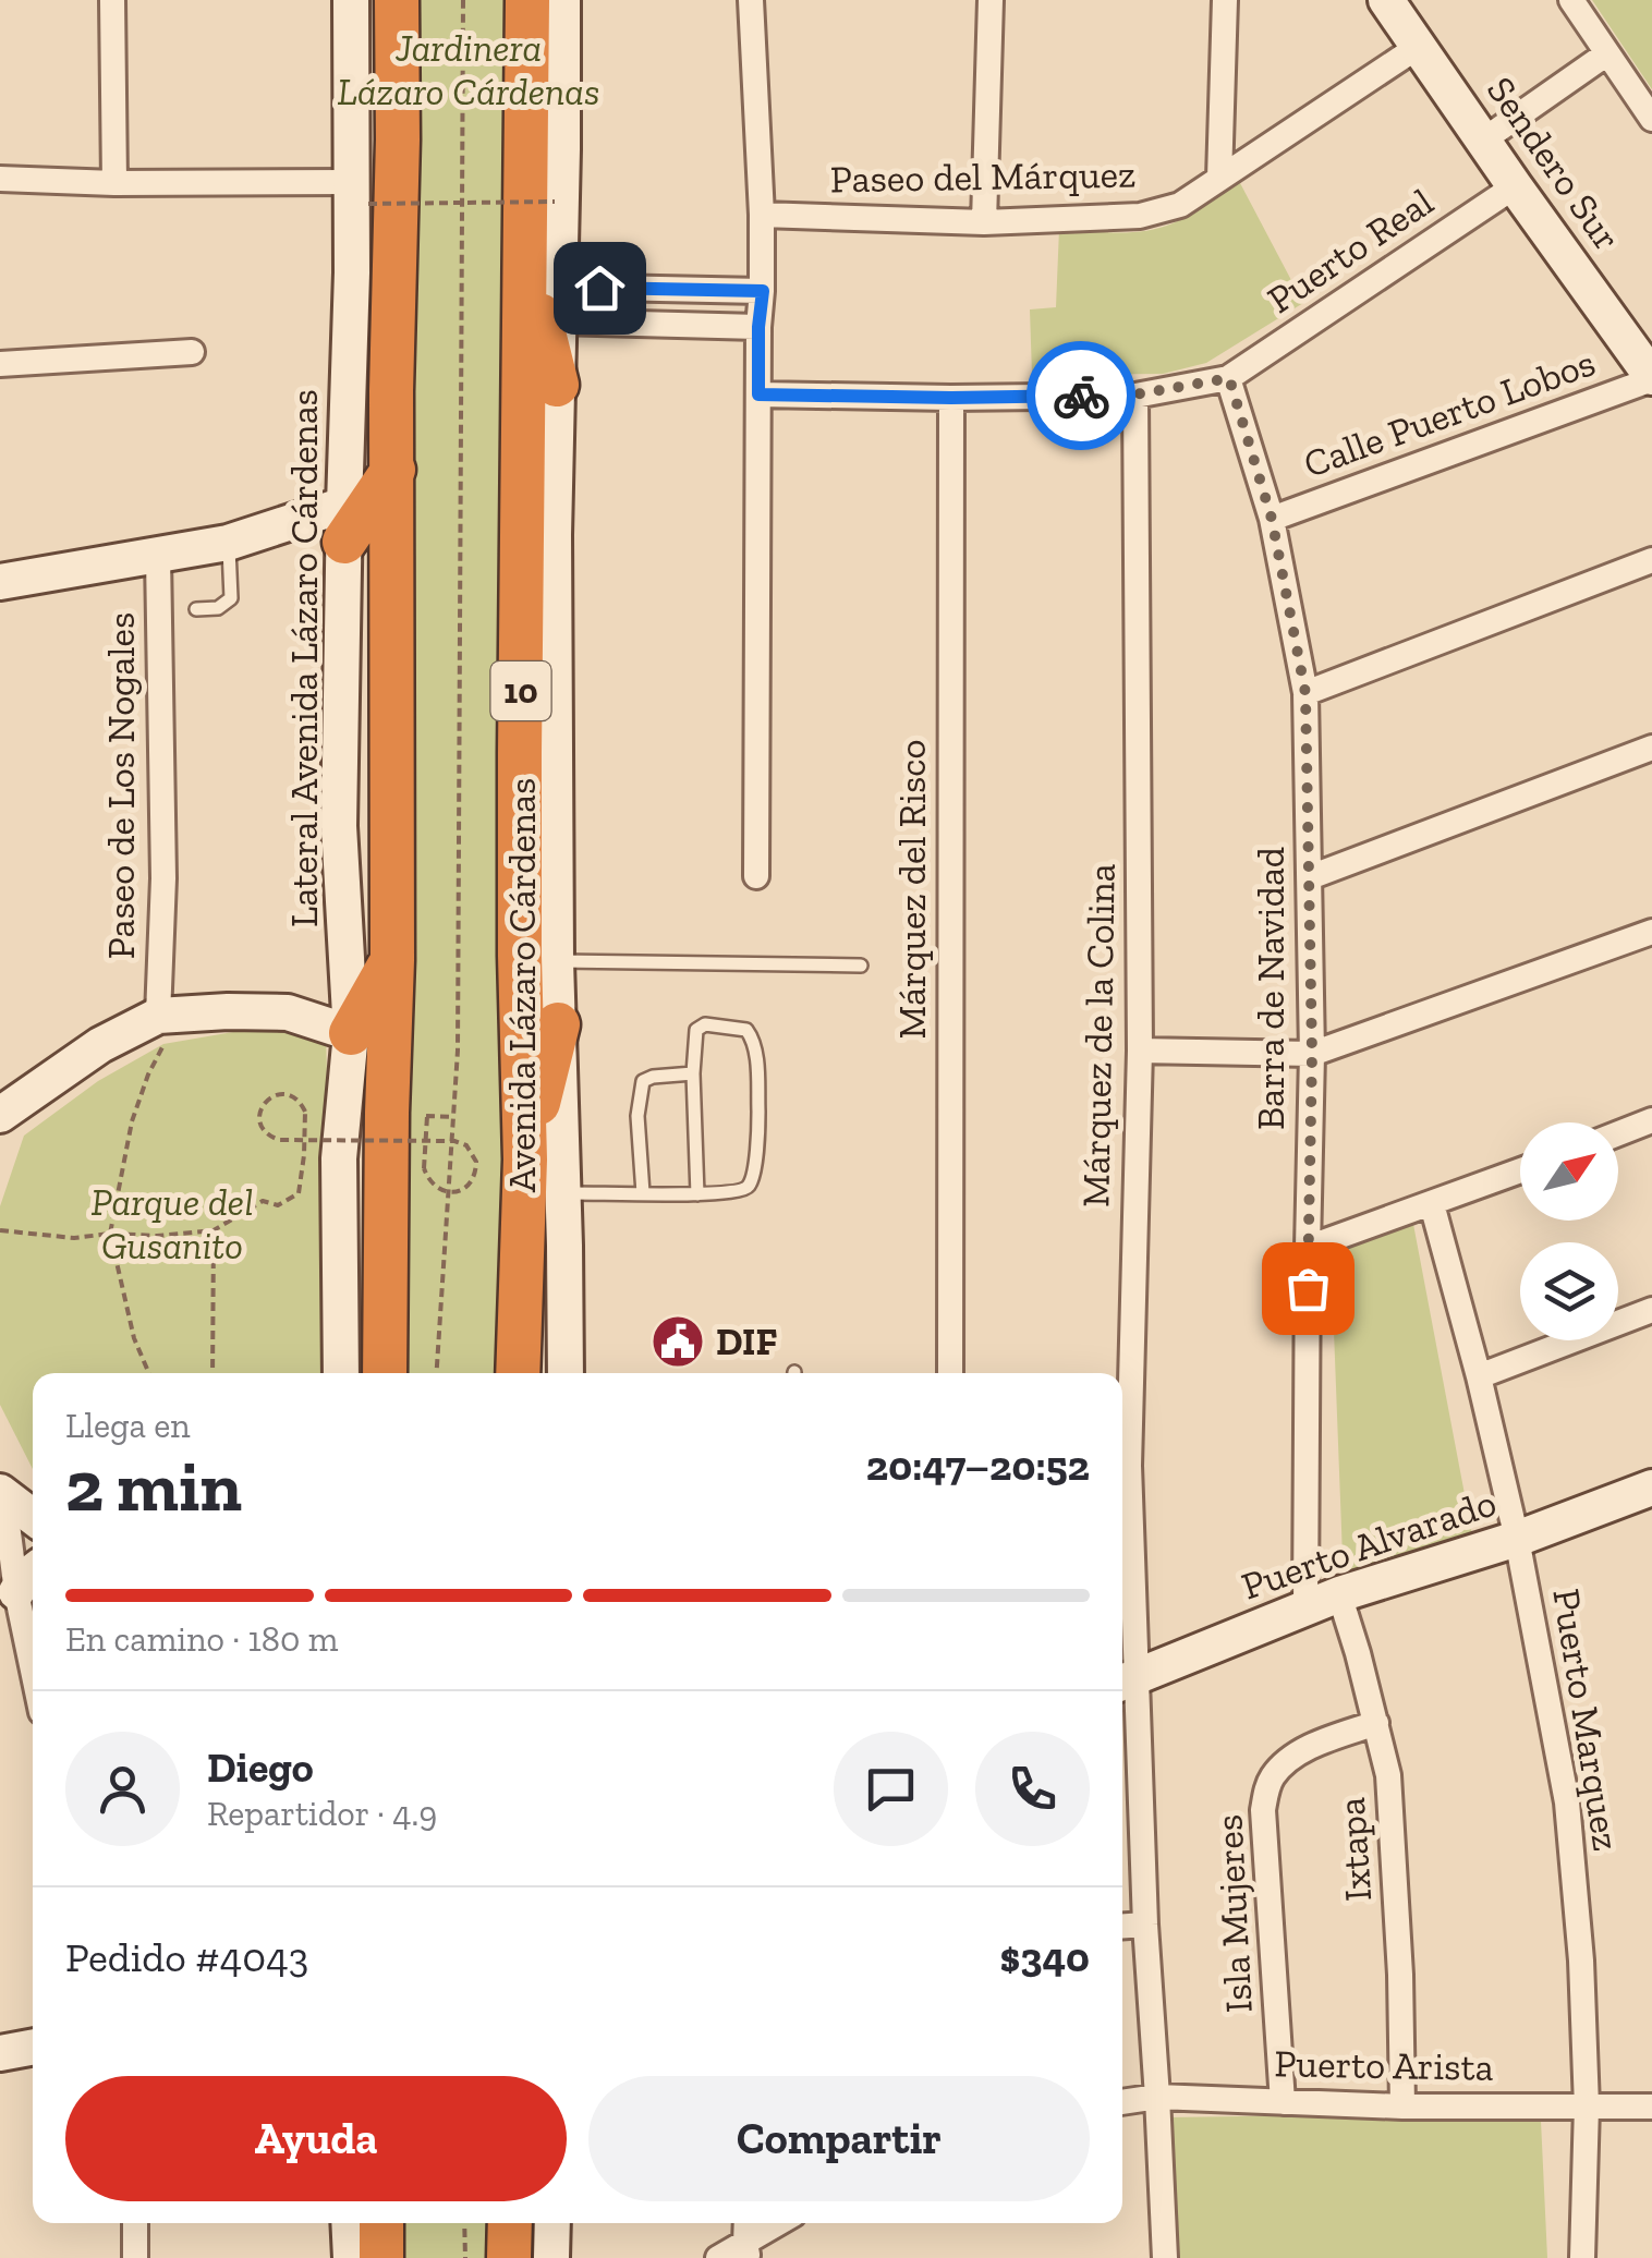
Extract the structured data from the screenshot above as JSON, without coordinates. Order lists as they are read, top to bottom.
{
  "streets": {
    "highway": ["10", "Avenida Lázaro Cárdenas"],
    "main road": ["Sendero Sur", "Lateral Avenida Lázaro Cárdenas", "Puerto Alvarado"],
    "street": [
      "Paseo del Márquez",
      "Puerto Real",
      "Calle Puerto Lobos",
      "Paseo de Los Nogales",
      "Márquez del Risco",
      "Barra de Navidad",
      "Márquez de la Colina",
      "Puerto Marquez",
      "Ixtapa",
      "Isla Mujeres",
      "Puerto Arista"
    ]
  },
  "crossings": [
    ["Sendero Sur", "Paseo del Márquez"],
    ["Sendero Sur", "Puerto Real"],
    ["Sendero Sur", "Calle Puerto Lobos"],
    ["Puerto Real", "Barra de Navidad"],
    ["Calle Puerto Lobos", "Barra de Navidad"],
    ["Barra de Navidad", "Puerto Alvarado"],
    ["Márquez de la Colina", "Puerto Alvarado"],
    ["Márquez de la Colina", "Puerto Arista"],
    ["Puerto Alvarado", "Puerto Marquez"],
    ["Puerto Alvarado", "Ixtapa"],
    ["Puerto Marquez", "Puerto Arista"],
    ["Ixtapa", "Isla Mujeres"],
    ["Ixtapa", "Puerto Arista"],
    ["Isla Mujeres", "Puerto Arista"]
  ],
  "parks": ["Jardinera Lázaro Cárdenas", "Parque del Gusanito"],
  "places": {
    "public building": ["DIF"]
  },
  "north": "top right",
  "page": {
    "heading": ["2 min", "Llega en", "20:47–20:52"],
    "panel": [
      "Diego",
      "Repartidor · 4.9",
      "Pedido #4043",
      "$340"
    ],
    "bar": "En camino · 180 m",
    "buttons": ["Ayuda", "Compartir"]
  }
}
